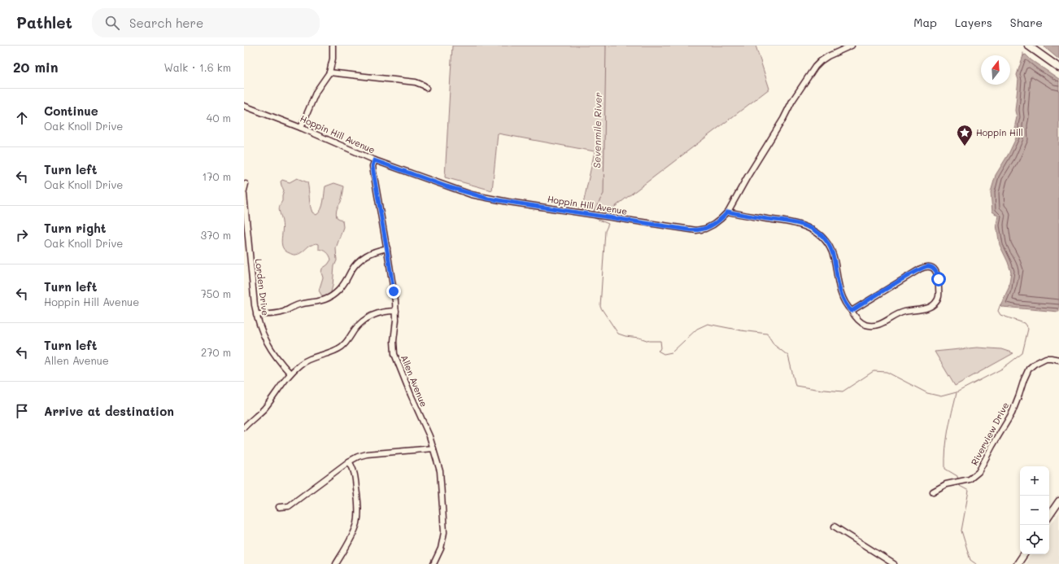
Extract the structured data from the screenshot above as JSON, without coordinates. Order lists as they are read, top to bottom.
{
  "streets": {
    "street": [
      "Hoppin Hill Avenue",
      "Lorden Drive",
      "Allen Avenue",
      "Riverview Drive"
    ]
  },
  "crossings": [
    ["Hoppin Hill Avenue", "Allen Avenue"]
  ],
  "water": ["Sevenmile River"],
  "places": {
    "place": ["Hoppin Hill"]
  },
  "north": "top",
  "page": {
    "header": "Pathlet",
    "search": "Search here",
    "nav": ["Map", "Layers", "Share"],
    "heading": ["20 min", "Walk · 1.6 km"],
    "list": [
      ["Continue", "Oak Knoll Drive", "40 m"],
      ["Turn left", "Oak Knoll Drive", "170 m"],
      ["Turn right", "Oak Knoll Drive", "370 m"],
      ["Turn left", "Hoppin Hill Avenue", "750 m"],
      ["Turn left", "Allen Avenue", "270 m"],
      "Arrive at destination"
    ],
    "map_buttons": ["+", "−"]
  }
}
